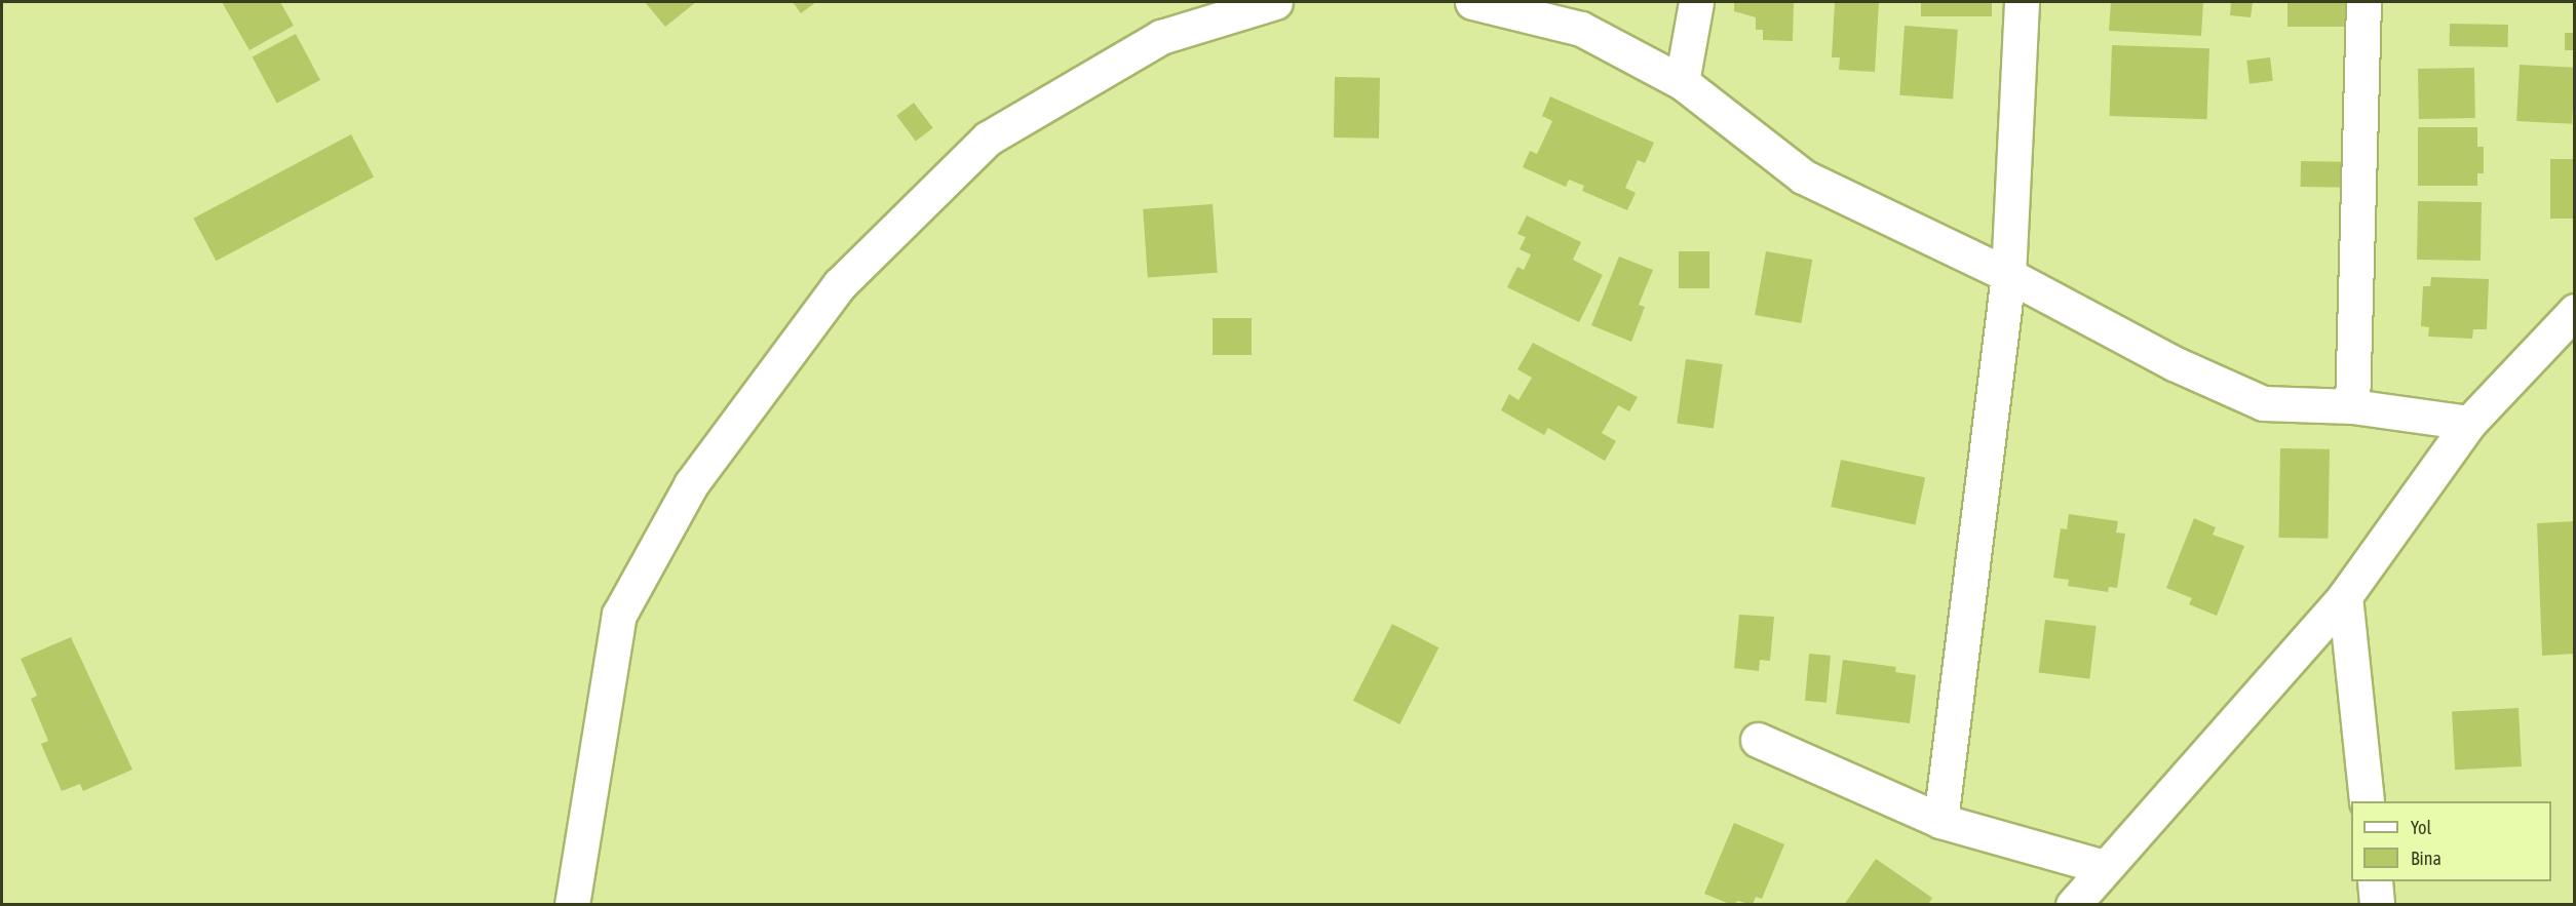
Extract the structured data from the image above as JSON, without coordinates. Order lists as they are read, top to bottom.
{
  "legend": ["Yol", "Bina"]
}
